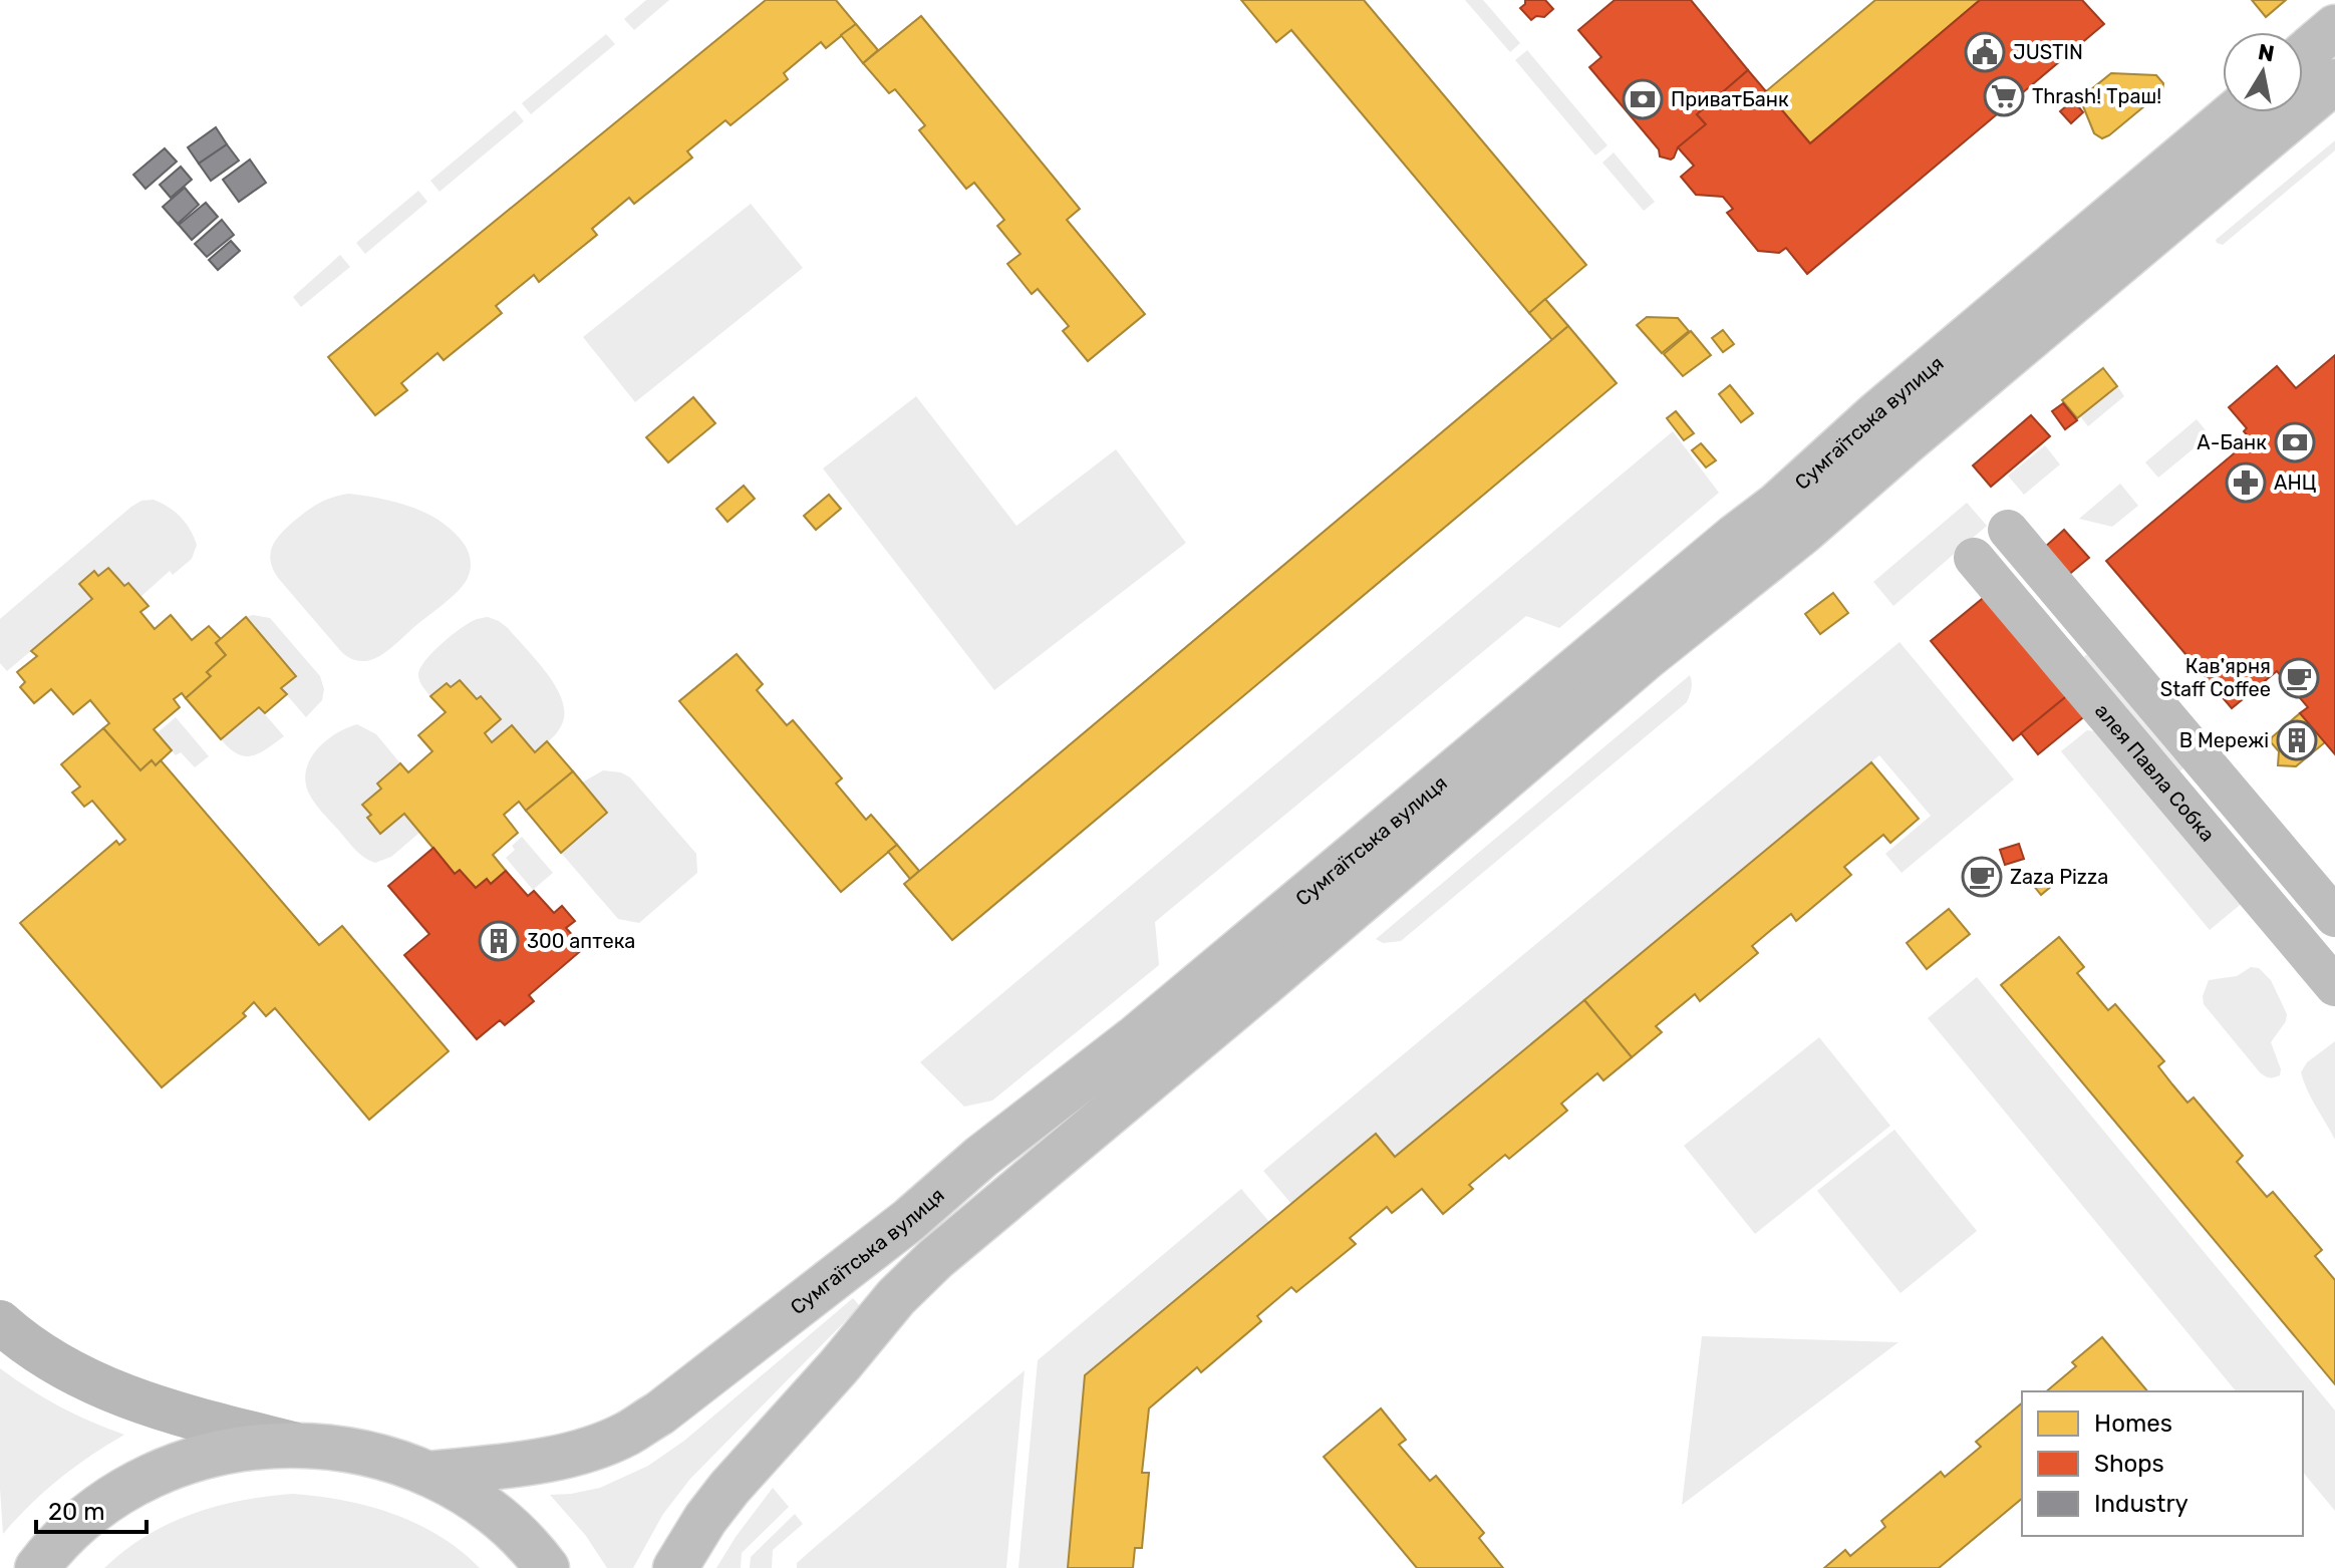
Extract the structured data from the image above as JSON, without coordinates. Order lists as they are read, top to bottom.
{
  "streets": {
    "main road": ["Сумгаїтська вулиця"],
    "street": ["алея Павла Собка"]
  },
  "places": {
    "public building": ["JUSTIN"],
    "supermarket": ["Thrash! Траш!"],
    "bank": ["ПриватБанк", "А-Банк"],
    "pharmacy": ["АНЦ"],
    "cafe": ["Кав'ярня Staff Coffee", "Zaza Pizza"],
    "building": ["В Мережі", "300 аптека"]
  },
  "legend": ["Homes", "Shops", "Industry"],
  "scale_bar": "20 m",
  "north": "top"
}
